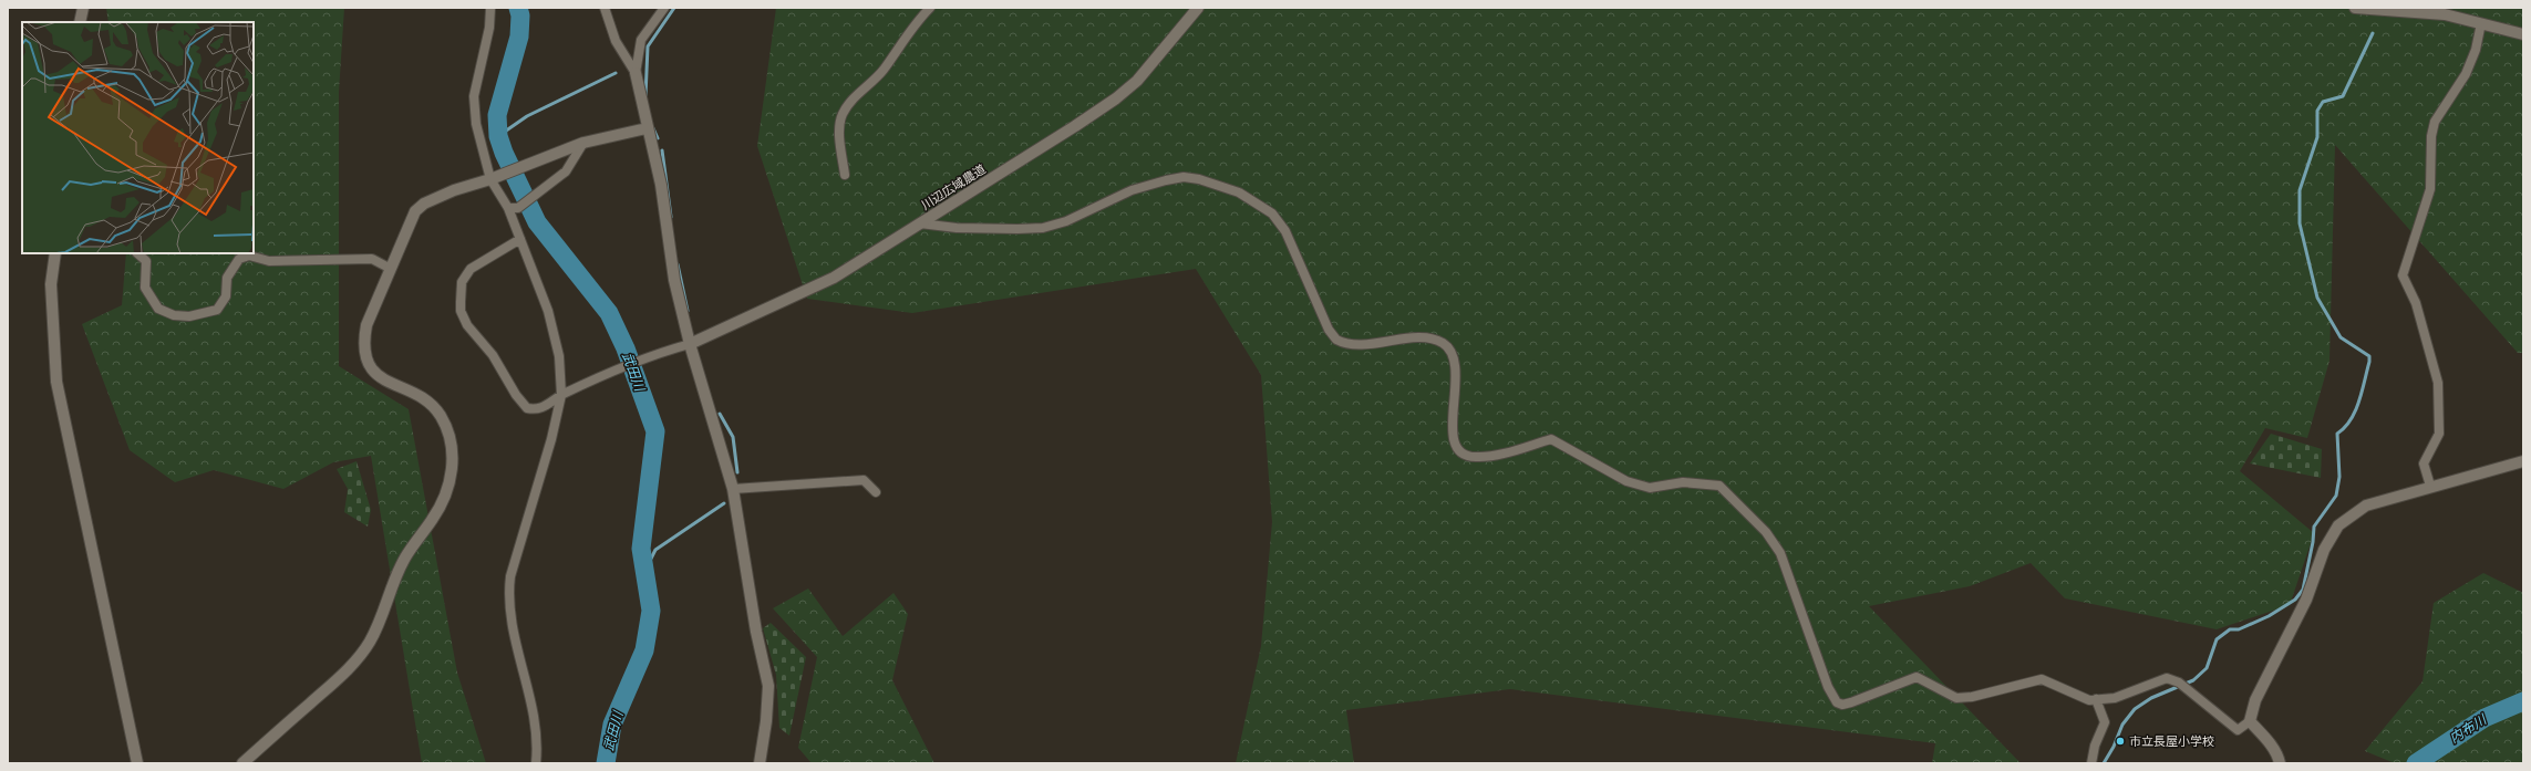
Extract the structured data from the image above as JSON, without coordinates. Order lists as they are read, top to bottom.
{
  "streets": {
    "street": ["川辺広域農道"]
  },
  "water": ["武田川", "内布川"],
  "places": ["市立長屋小学校"]
}
